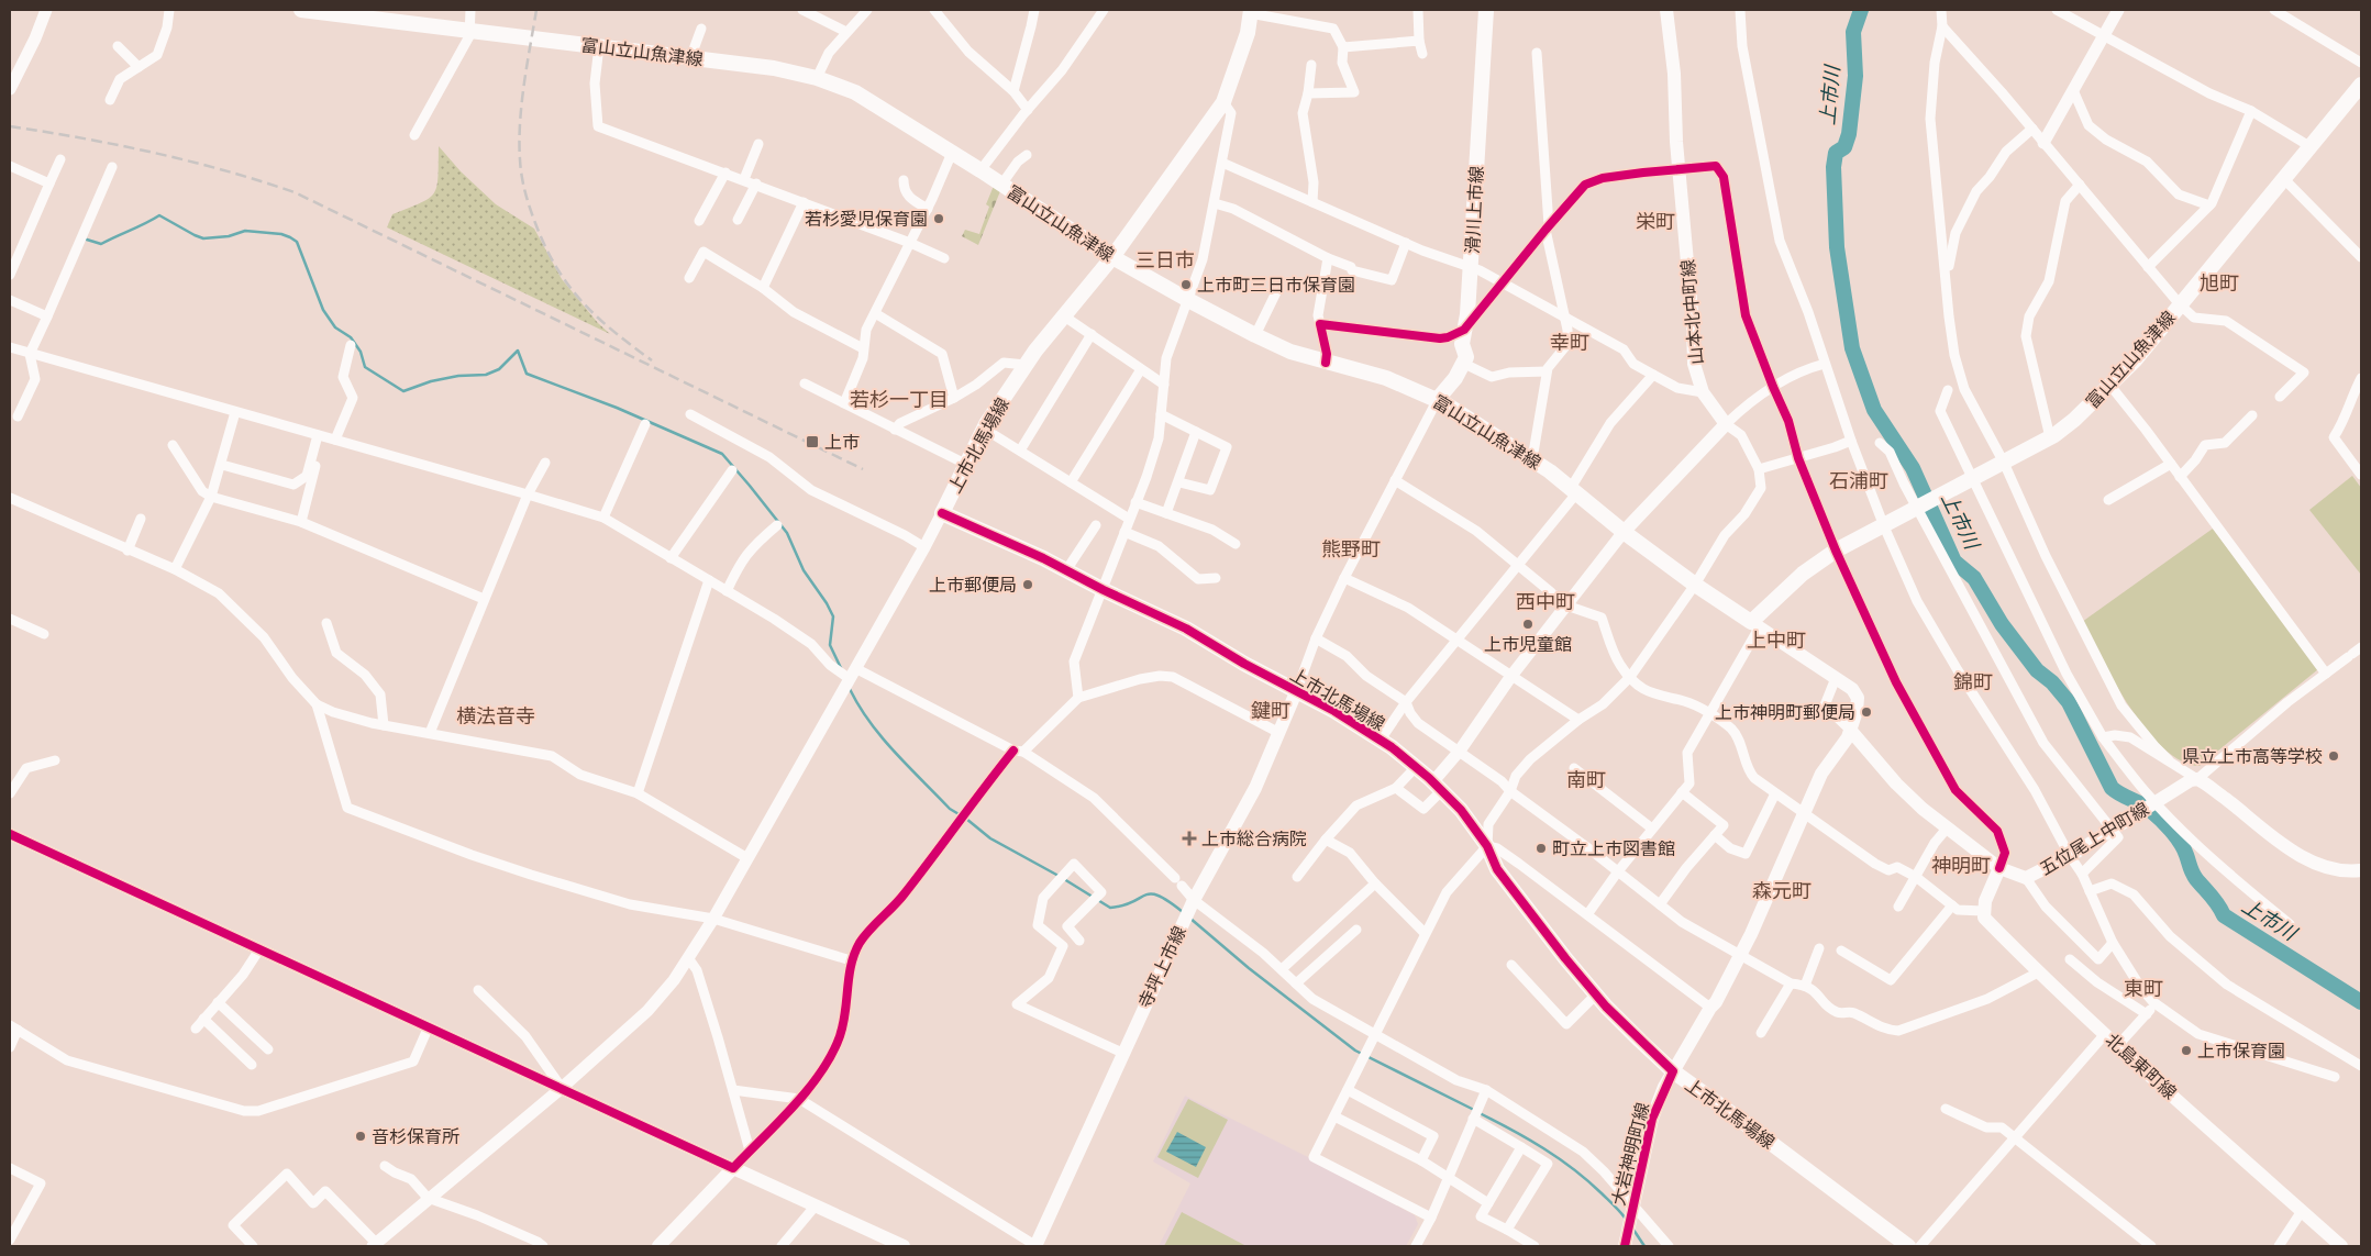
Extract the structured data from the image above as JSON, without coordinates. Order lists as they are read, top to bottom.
{
  "streets": {
    "main road": [
      "富山立山魚津線",
      "滑川上市線",
      "山本北中町線",
      "上市北馬場線",
      "五位尾上中町線",
      "寺坪上市線",
      "北島東町線",
      "大岩神明町線"
    ]
  },
  "crossings": [
    ["富山立山魚津線", "上市北馬場線"],
    ["上市北馬場線", "寺坪上市線"],
    ["上市北馬場線", "大岩神明町線"],
    ["五位尾上中町線", "大岩神明町線"]
  ],
  "districts": [
    "栄町",
    "三日市",
    "旭町",
    "幸町",
    "若杉一丁目",
    "石浦町",
    "熊野町",
    "西中町",
    "上中町",
    "錦町",
    "鍵町",
    "横法音寺",
    "南町",
    "神明町",
    "森元町",
    "東町"
  ],
  "water": ["上市川"],
  "places": {
    "other": [
      "若杉愛児保育園",
      "上市町三日市保育園",
      "上市郵便局",
      "上市児童館",
      "上市神明町郵便局",
      "県立上市高等学校",
      "町立上市図書館",
      "上市保育園",
      "音杉保育所"
    ],
    "transit": ["上市"],
    "health": ["上市総合病院"]
  }
}
